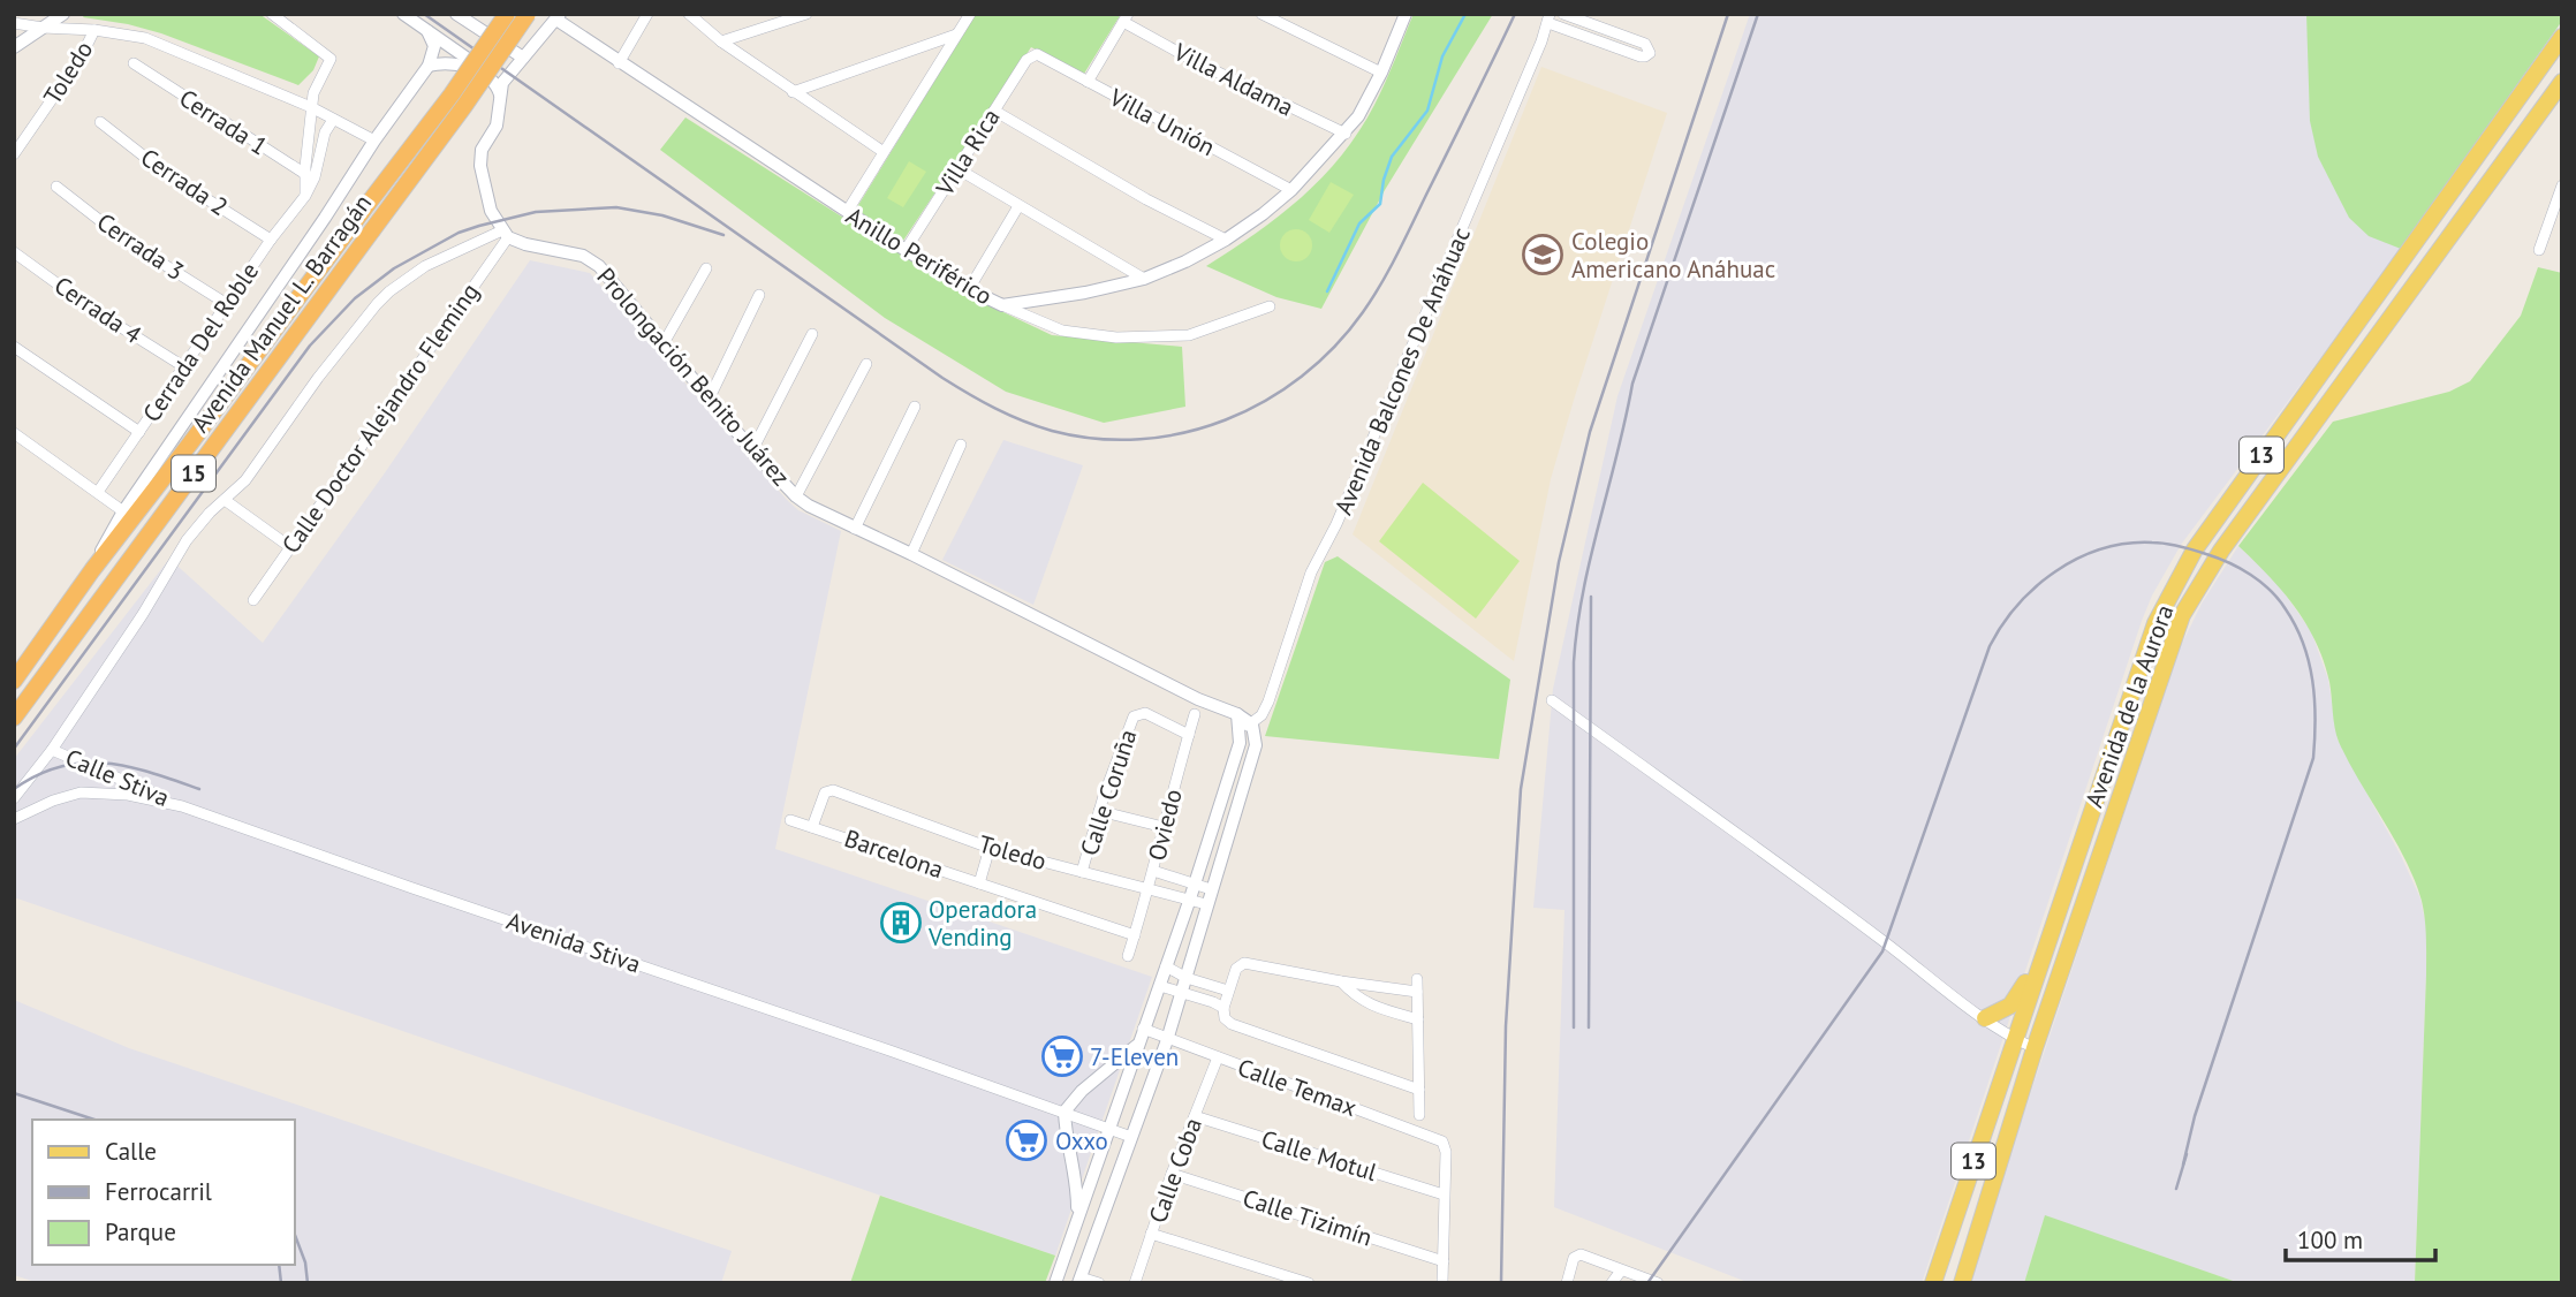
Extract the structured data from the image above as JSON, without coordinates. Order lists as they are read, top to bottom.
{
  "streets": {
    "highway": ["Avenida Manuel L. Barragán", "15"],
    "main road": ["13", "Avenida de la Aurora"],
    "street": [
      "Toledo",
      "Villa Aldama",
      "Cerrada 1",
      "Villa Unión",
      "Villa Rica",
      "Cerrada 2",
      "Cerrada 3",
      "Anillo Periférico",
      "Cerrada 4",
      "Cerrada Del Roble",
      "Avenida Balcones De Anáhuac",
      "Prolongación Benito Juárez",
      "Calle Doctor Alejandro Fleming",
      "Calle Stiva",
      "Calle Coruña",
      "Oviedo",
      "Barcelona",
      "Avenida Stiva",
      "Calle Temax",
      "Calle Motul",
      "Calle Coba",
      "Calle Tizimín"
    ]
  },
  "crossings": [
    ["Toledo", "Calle Coruña"],
    ["Toledo", "Oviedo"],
    ["Toledo", "Barcelona"],
    ["Villa Aldama", "Anillo Periférico"],
    ["Cerrada 1", "Cerrada Del Roble"],
    ["Villa Unión", "Villa Rica"],
    ["Villa Unión", "Anillo Periférico"],
    ["Villa Rica", "Anillo Periférico"],
    ["Cerrada 2", "Cerrada Del Roble"],
    ["Cerrada 3", "Cerrada Del Roble"],
    ["Cerrada 4", "Cerrada Del Roble"],
    ["Avenida Balcones De Anáhuac", "Prolongación Benito Juárez"],
    ["Avenida Balcones De Anáhuac", "Avenida Stiva"],
    ["Avenida Balcones De Anáhuac", "Calle Temax"],
    ["Prolongación Benito Juárez", "Calle Doctor Alejandro Fleming"],
    ["Calle Stiva", "Avenida Stiva"],
    ["Calle Coruña", "Oviedo"],
    ["Oviedo", "Barcelona"],
    ["Calle Temax", "Calle Motul"],
    ["Calle Temax", "Calle Coba"],
    ["Calle Motul", "Calle Coba"],
    ["Calle Coba", "Calle Tizimín"]
  ],
  "places": {
    "school or university": ["Colegio Americano Anáhuac"],
    "building": ["Operadora Vending"],
    "supermarket": ["7-Eleven", "Oxxo"]
  },
  "legend": ["Calle", "Ferrocarril", "Parque"],
  "scale_bar": "100 m"
}
